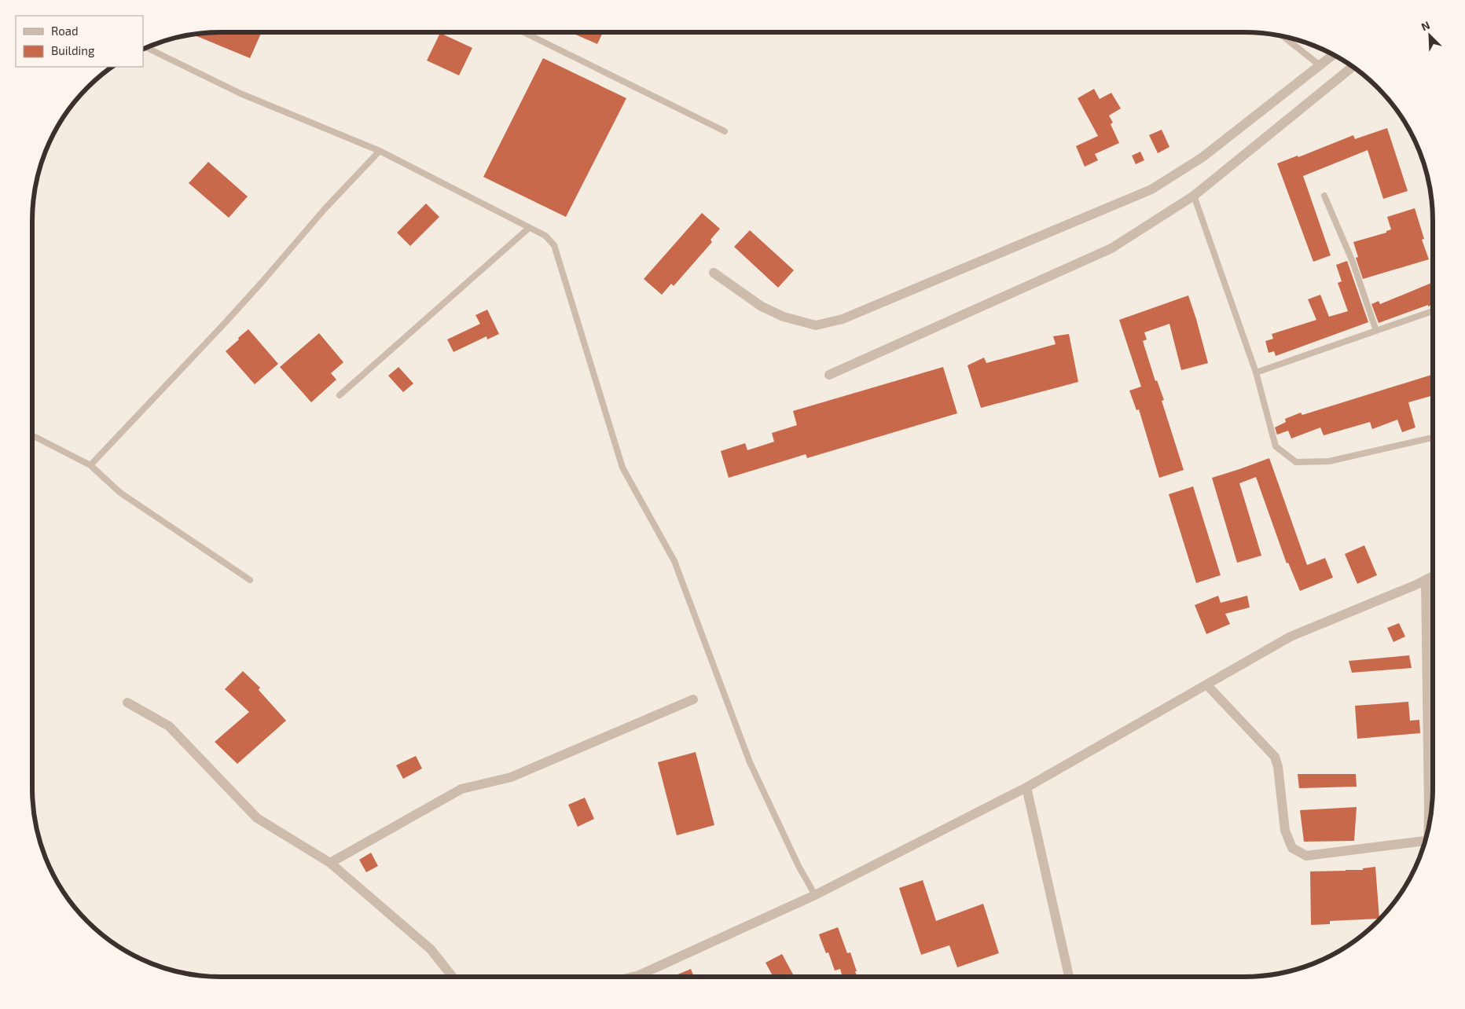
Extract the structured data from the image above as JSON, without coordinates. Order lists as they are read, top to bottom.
{
  "legend": ["Road", "Building"],
  "north": "top left"
}
